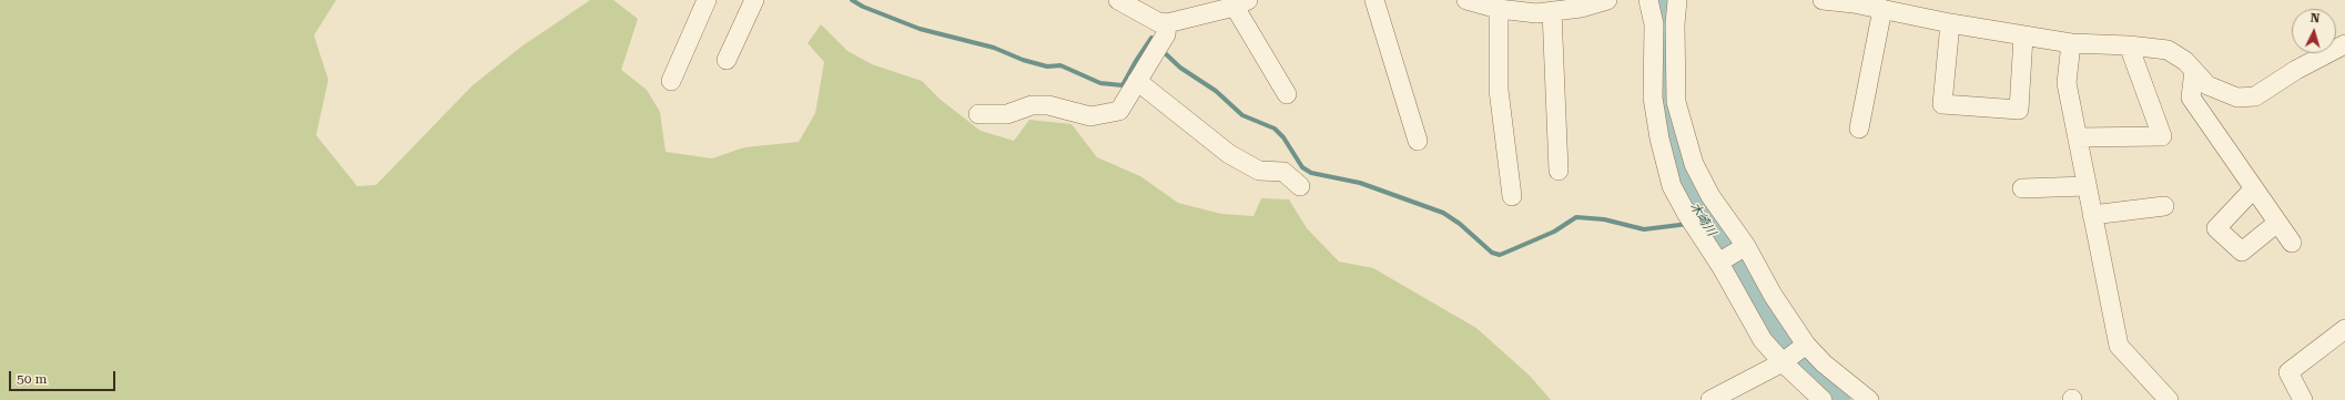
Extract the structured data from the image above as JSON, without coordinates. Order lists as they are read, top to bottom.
{
  "water": ["木崎川"],
  "scale_bar": "50 m",
  "north": "top"
}
